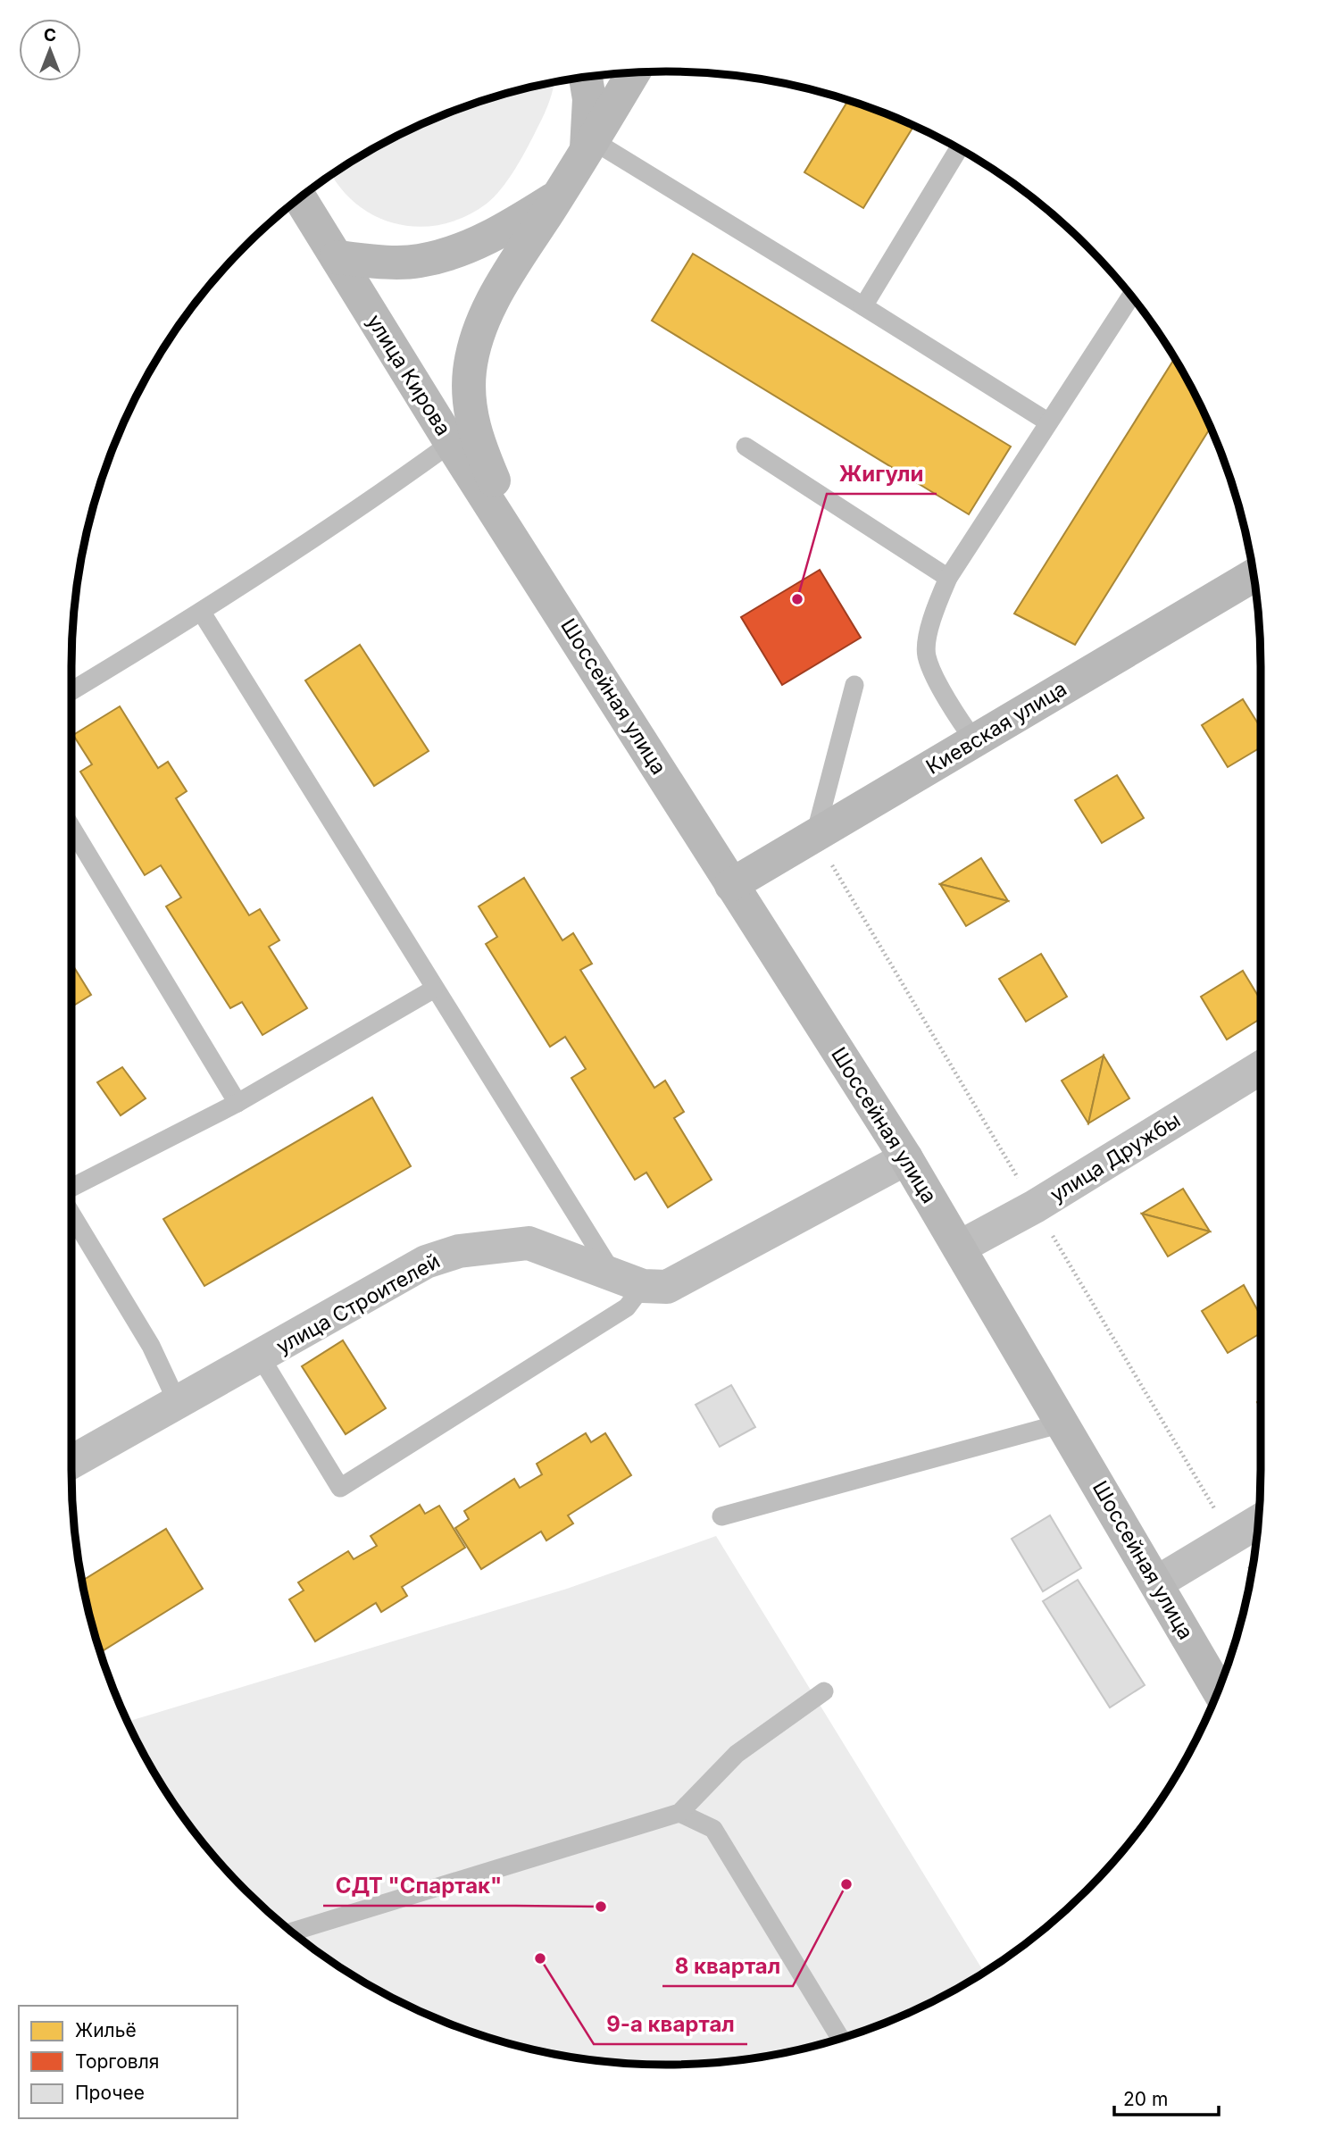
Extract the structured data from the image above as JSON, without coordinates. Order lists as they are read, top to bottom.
{
  "streets": {
    "main road": ["улица Кирова", "Шоссейная улица", "Киевская улица"],
    "street": ["улица Дружбы", "улица Строителей"]
  },
  "crossings": [
    ["улица Кирова", "Шоссейная улица"],
    ["Шоссейная улица", "Киевская улица"],
    ["Шоссейная улица", "улица Дружбы"],
    ["Шоссейная улица", "улица Строителей"]
  ],
  "places": [
    "Жигули",
    "8 квартал",
    "СДТ \"Спартак\"",
    "9-а квартал"
  ],
  "legend": ["Жильё", "Торговля", "Прочее"],
  "scale_bar": "20 m",
  "north": "top"
}
